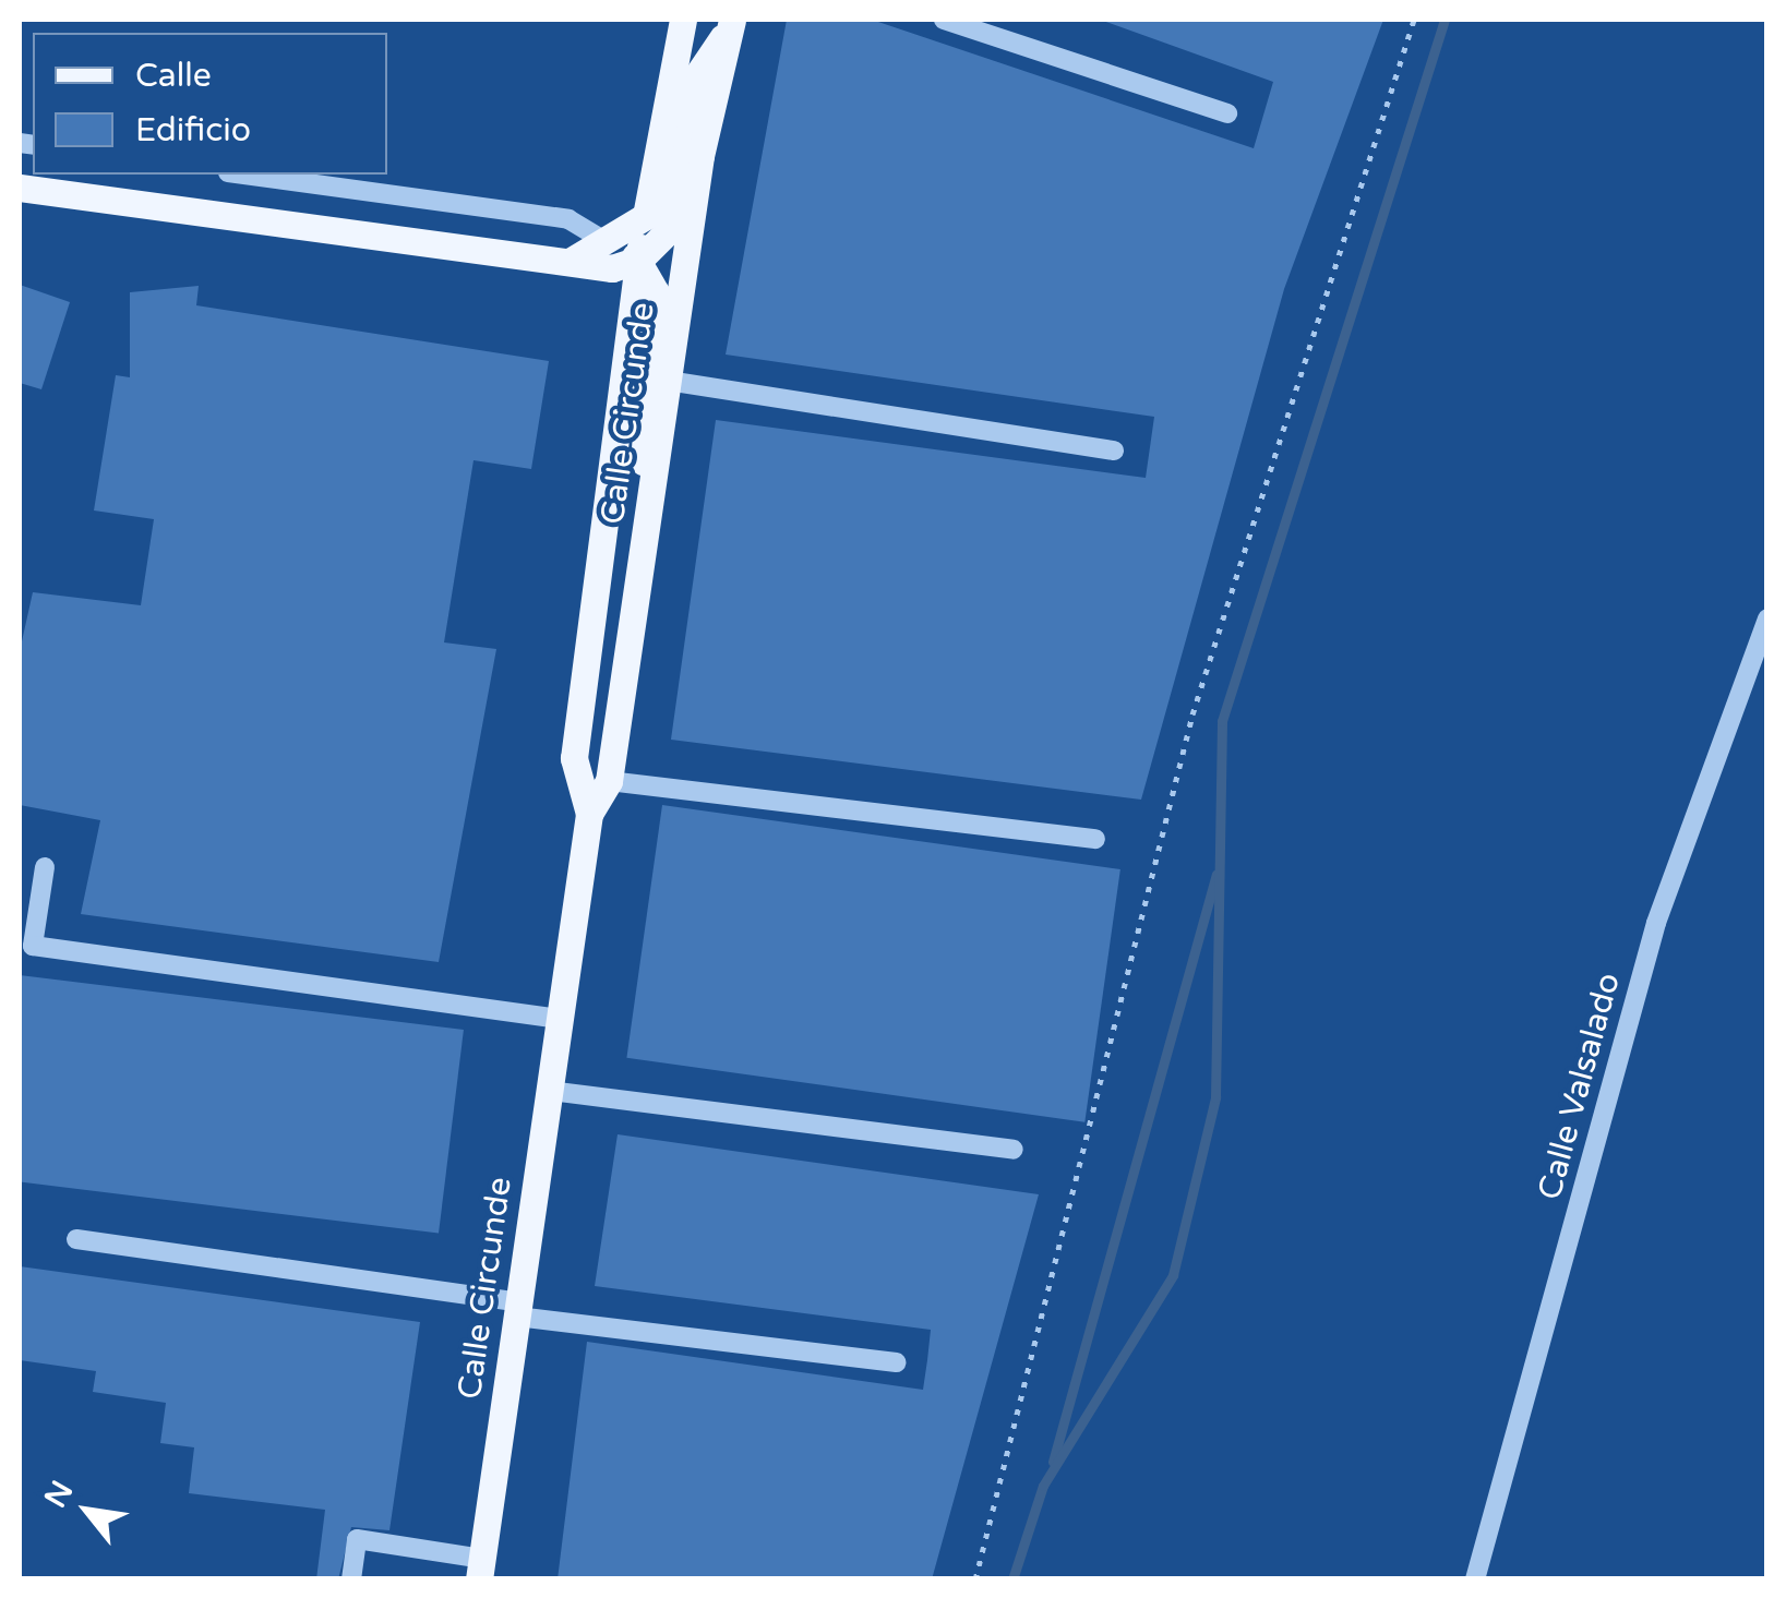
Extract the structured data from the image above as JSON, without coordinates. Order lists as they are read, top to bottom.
{
  "streets": {
    "main road": ["Calle Circunde"],
    "street": ["Calle Valsalado"]
  },
  "legend": ["Calle", "Edificio"],
  "north": "top left"
}
